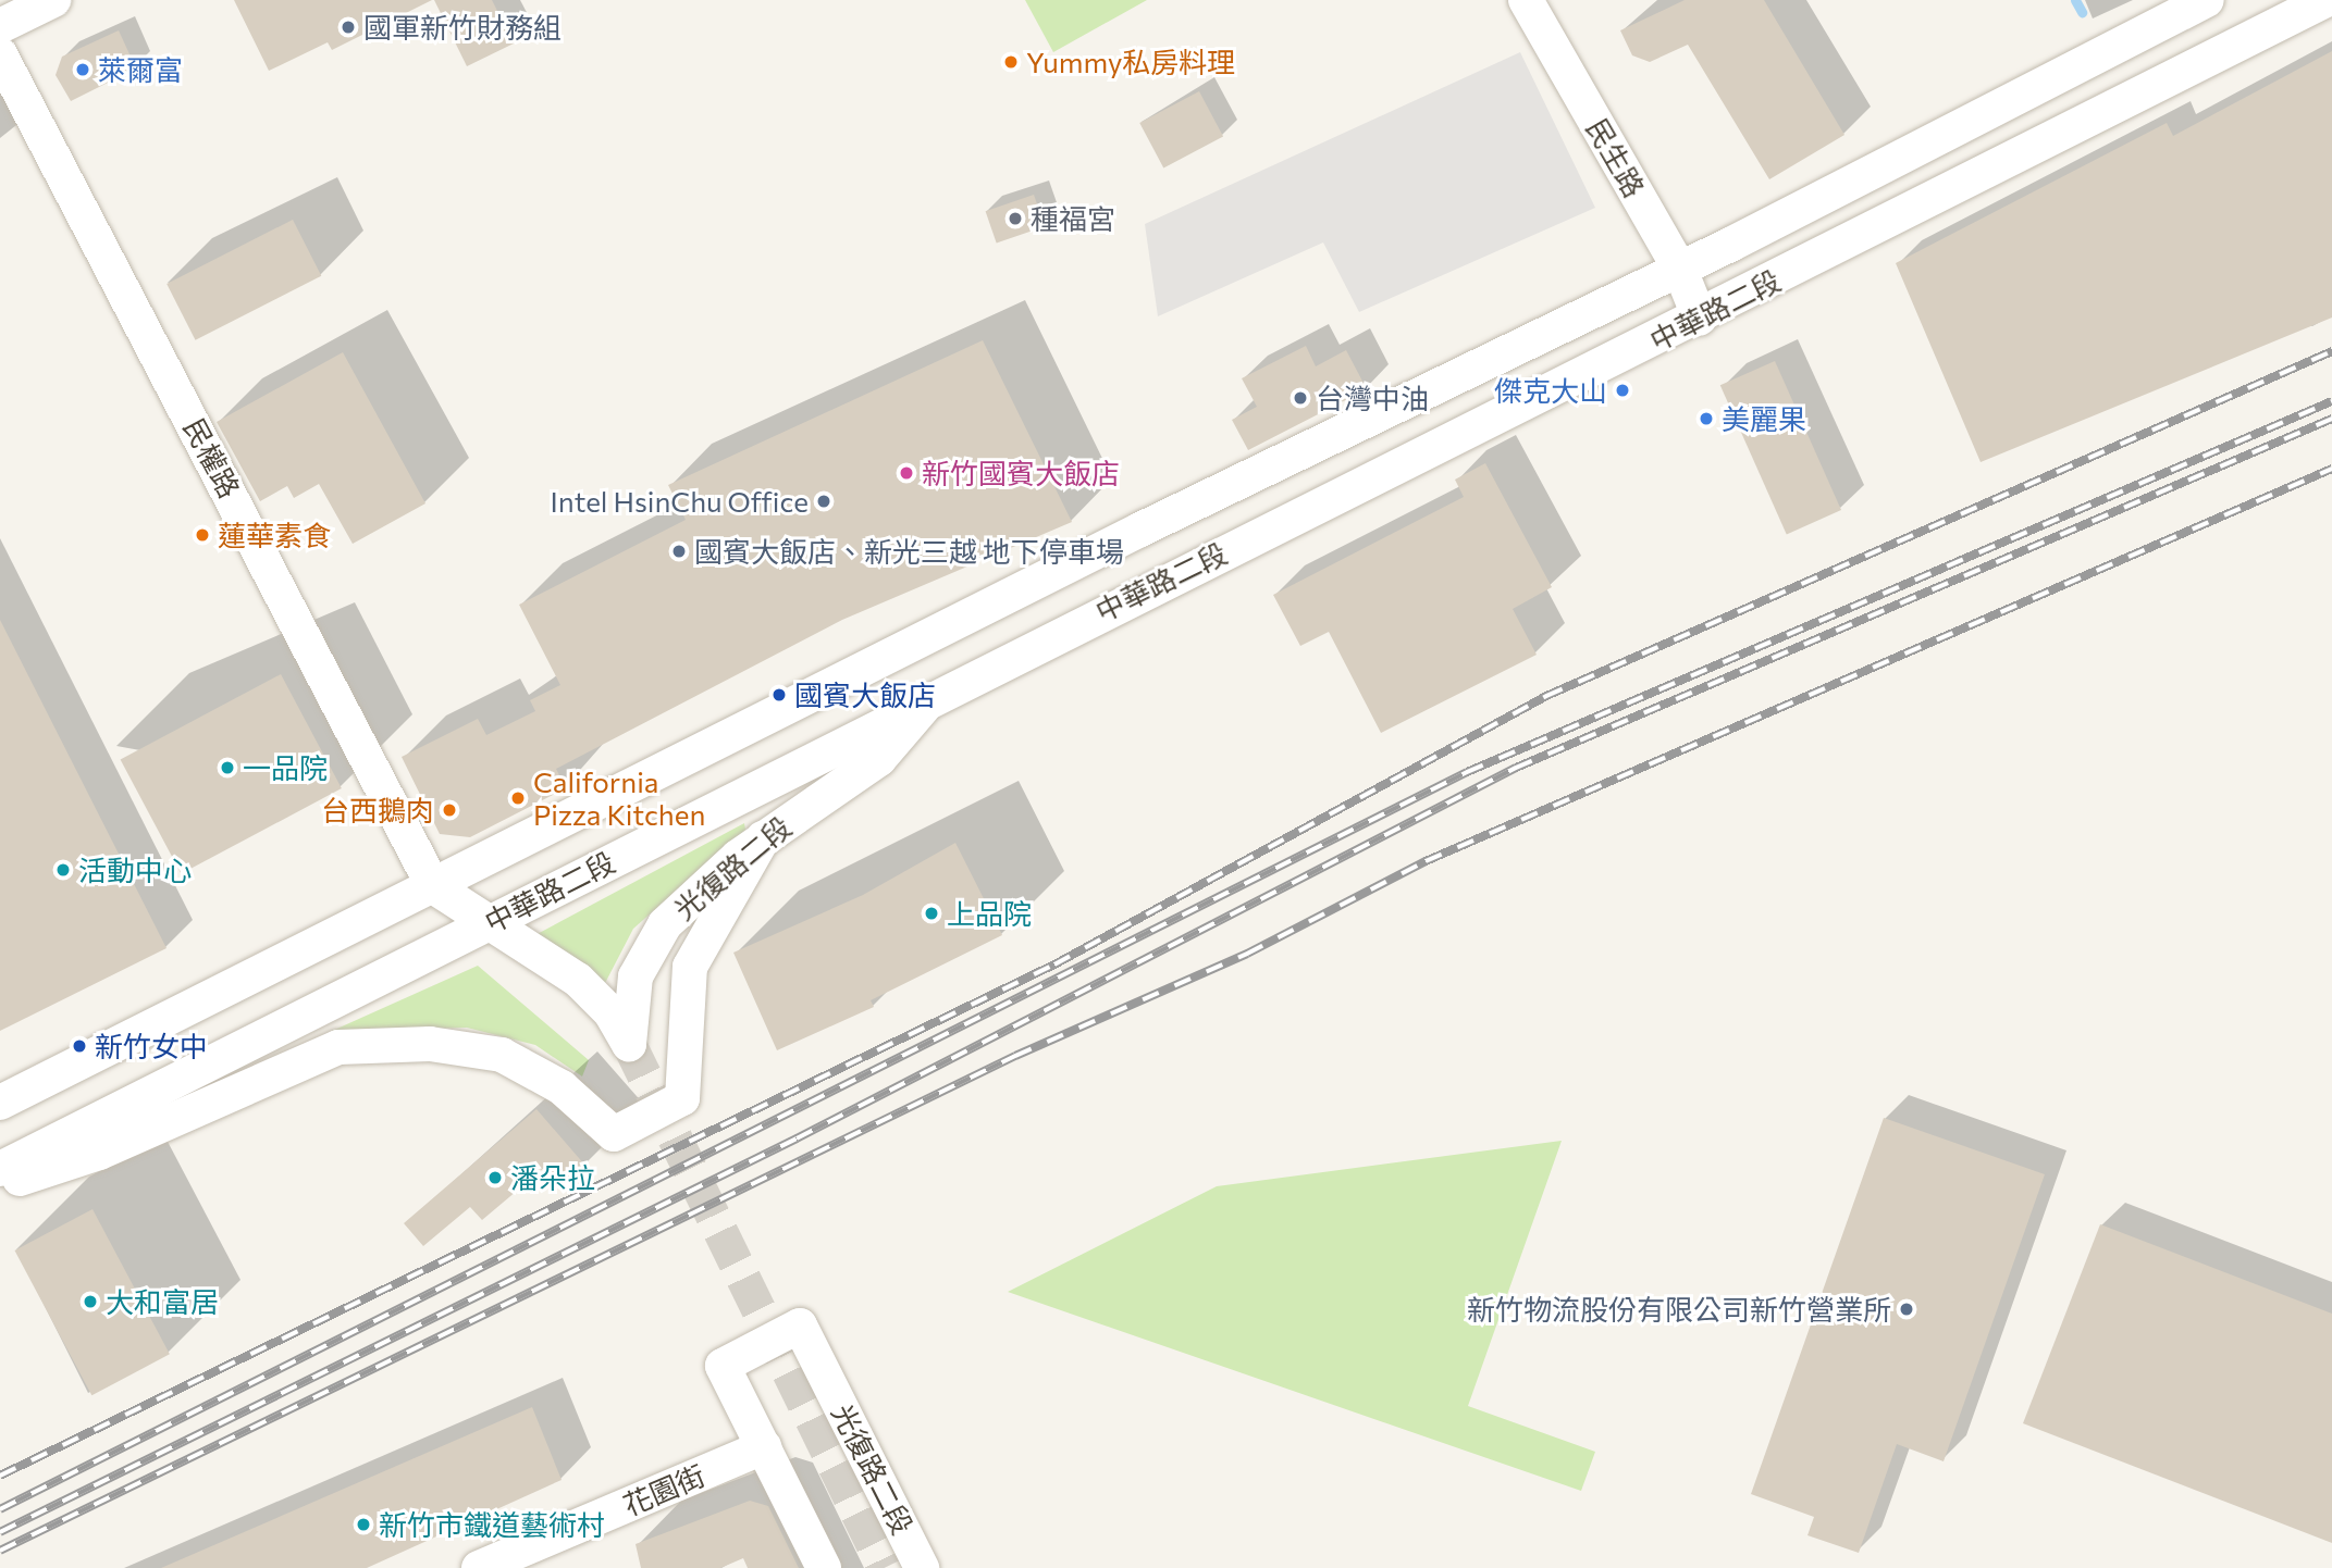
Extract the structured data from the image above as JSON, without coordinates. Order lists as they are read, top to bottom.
{
  "streets": {
    "street": [
      "民生路",
      "中華路二段",
      "民權路",
      "光復路二段",
      "花園街"
    ]
  },
  "crossings": [
    ["民生路", "中華路二段"],
    ["中華路二段", "民權路"],
    ["中華路二段", "光復路二段"],
    ["民權路", "光復路二段"],
    ["光復路二段", "花園街"]
  ],
  "places": [
    "國軍新竹財務組",
    "Yummy私房料理",
    "萊爾富",
    "種福宮",
    "傑克大山",
    "台灣中油",
    "美麗果",
    "新竹國賓大飯店",
    "Intel HsinChu Office",
    "蓮華素食",
    "國賓大飯店、新光三越 地下停車場",
    "國賓大飯店",
    "一品院",
    "California Pizza Kitchen",
    "台西鵝肉",
    "活動中心",
    "上品院",
    "新竹女中",
    "潘朵拉",
    "大和富居",
    "新竹物流股份有限公司新竹營業所",
    "新竹市鐵道藝術村"
  ]
}
